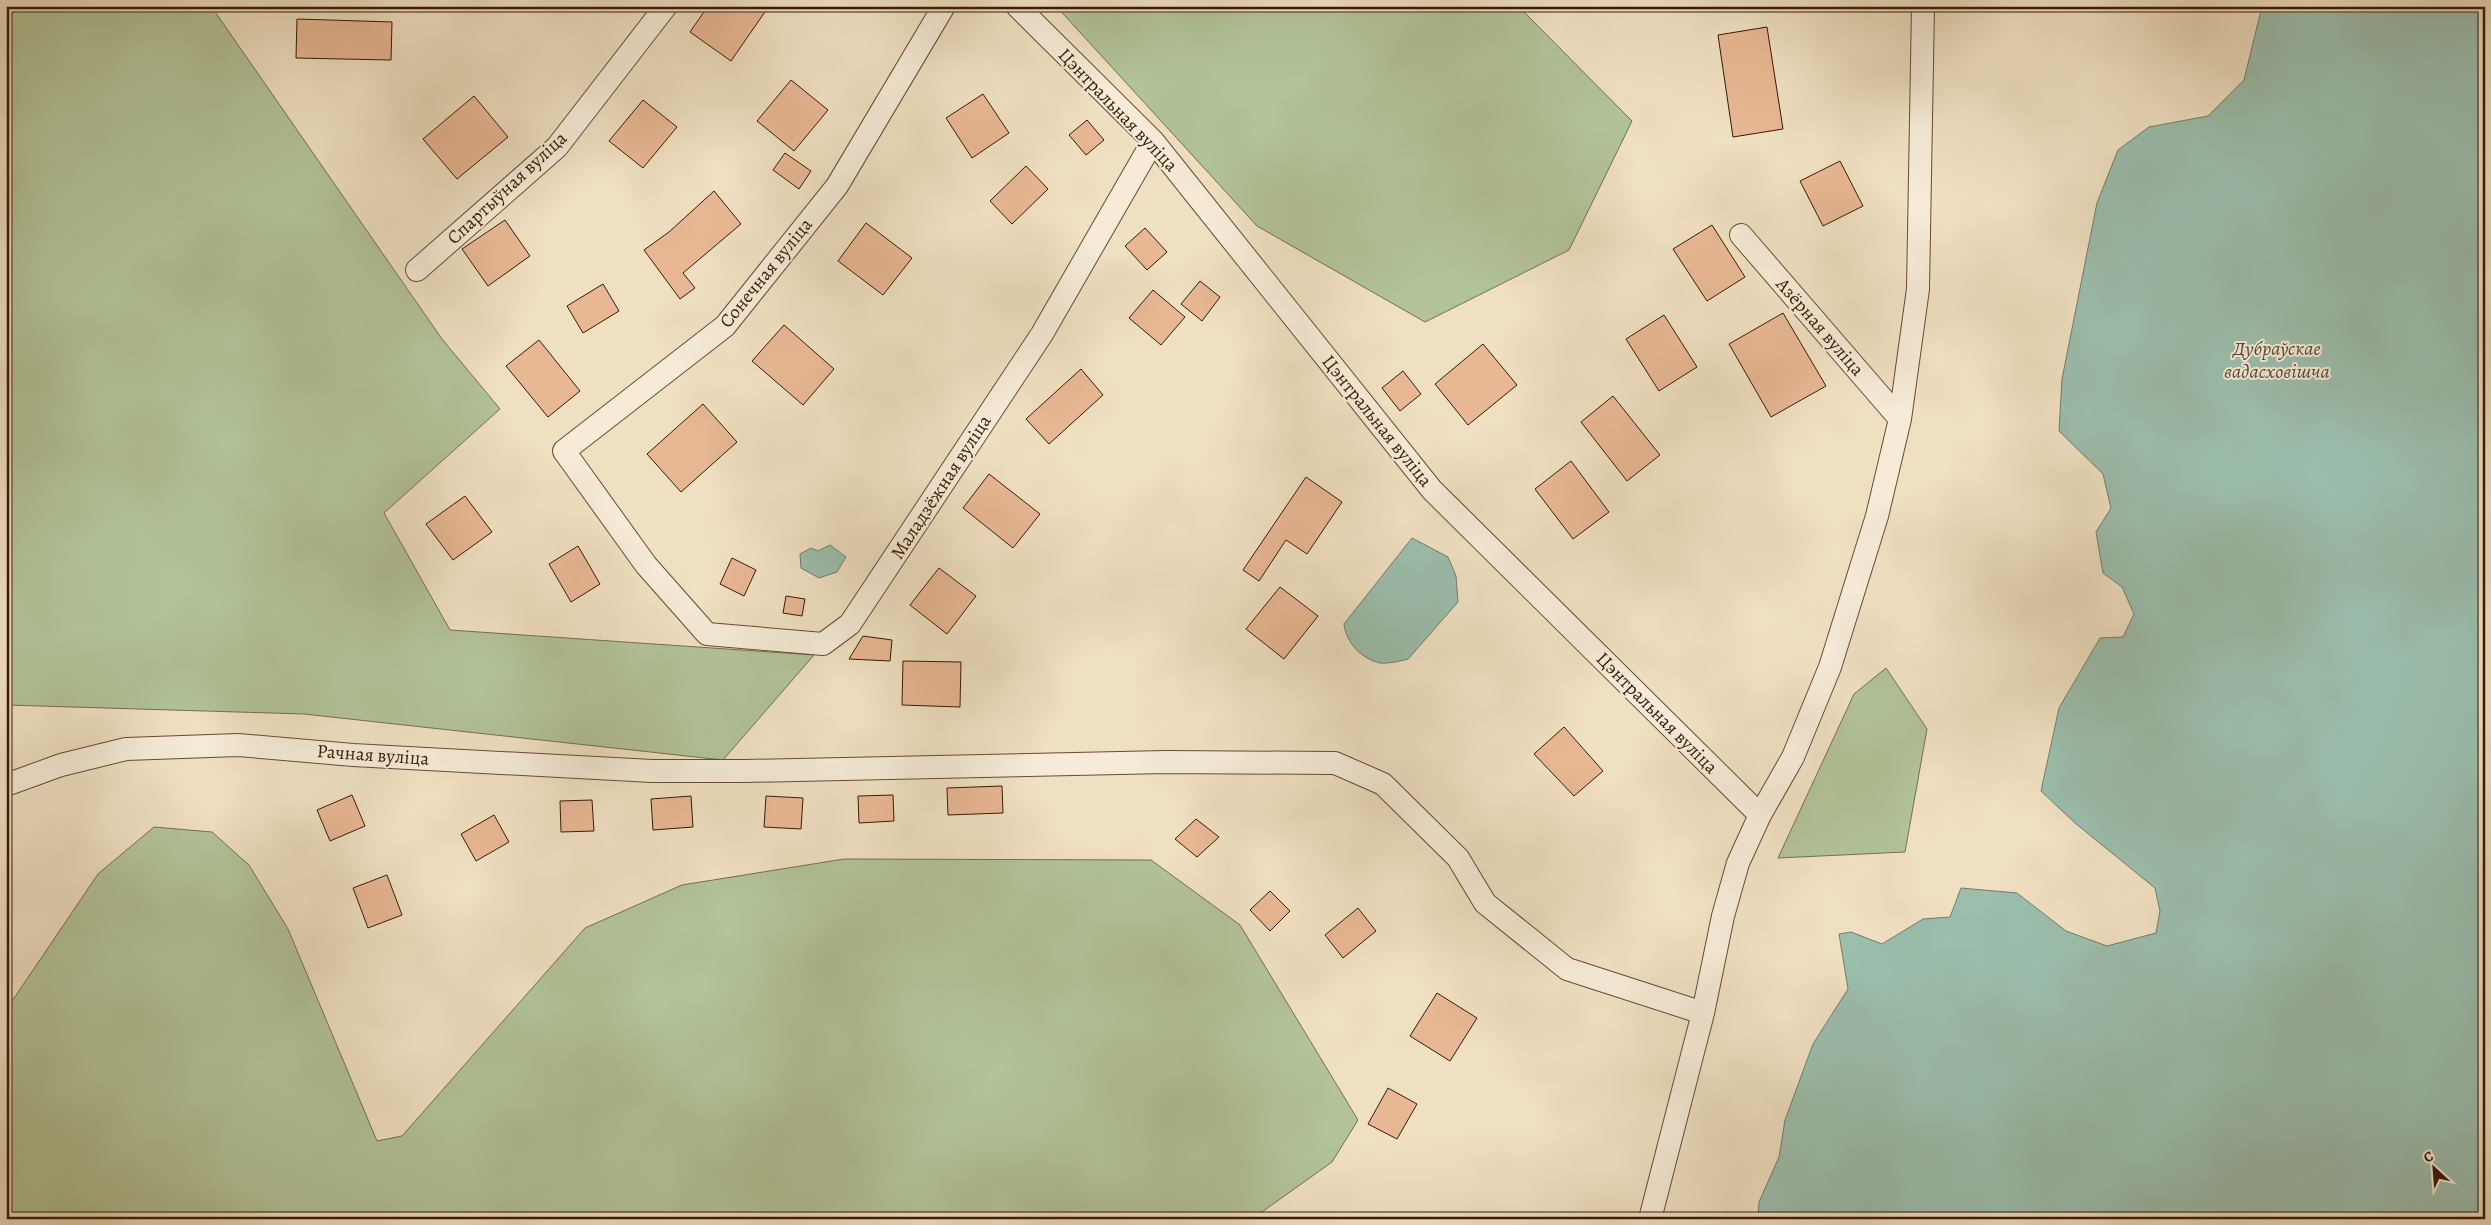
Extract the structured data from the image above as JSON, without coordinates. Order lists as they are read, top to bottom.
{
  "streets": {
    "street": [
      "Цэнтральная вуліца",
      "Спартыўная вуліца",
      "Сонечная вуліца",
      "Азёрная вуліца",
      "Маладзёжная вуліца",
      "Рачная вуліца"
    ]
  },
  "crossings": [
    ["Цэнтральная вуліца", "Маладзёжная вуліца"],
    ["Сонечная вуліца", "Маладзёжная вуліца"]
  ],
  "water": ["Дубраўскае вадасховішча"],
  "north": "top left"
}
